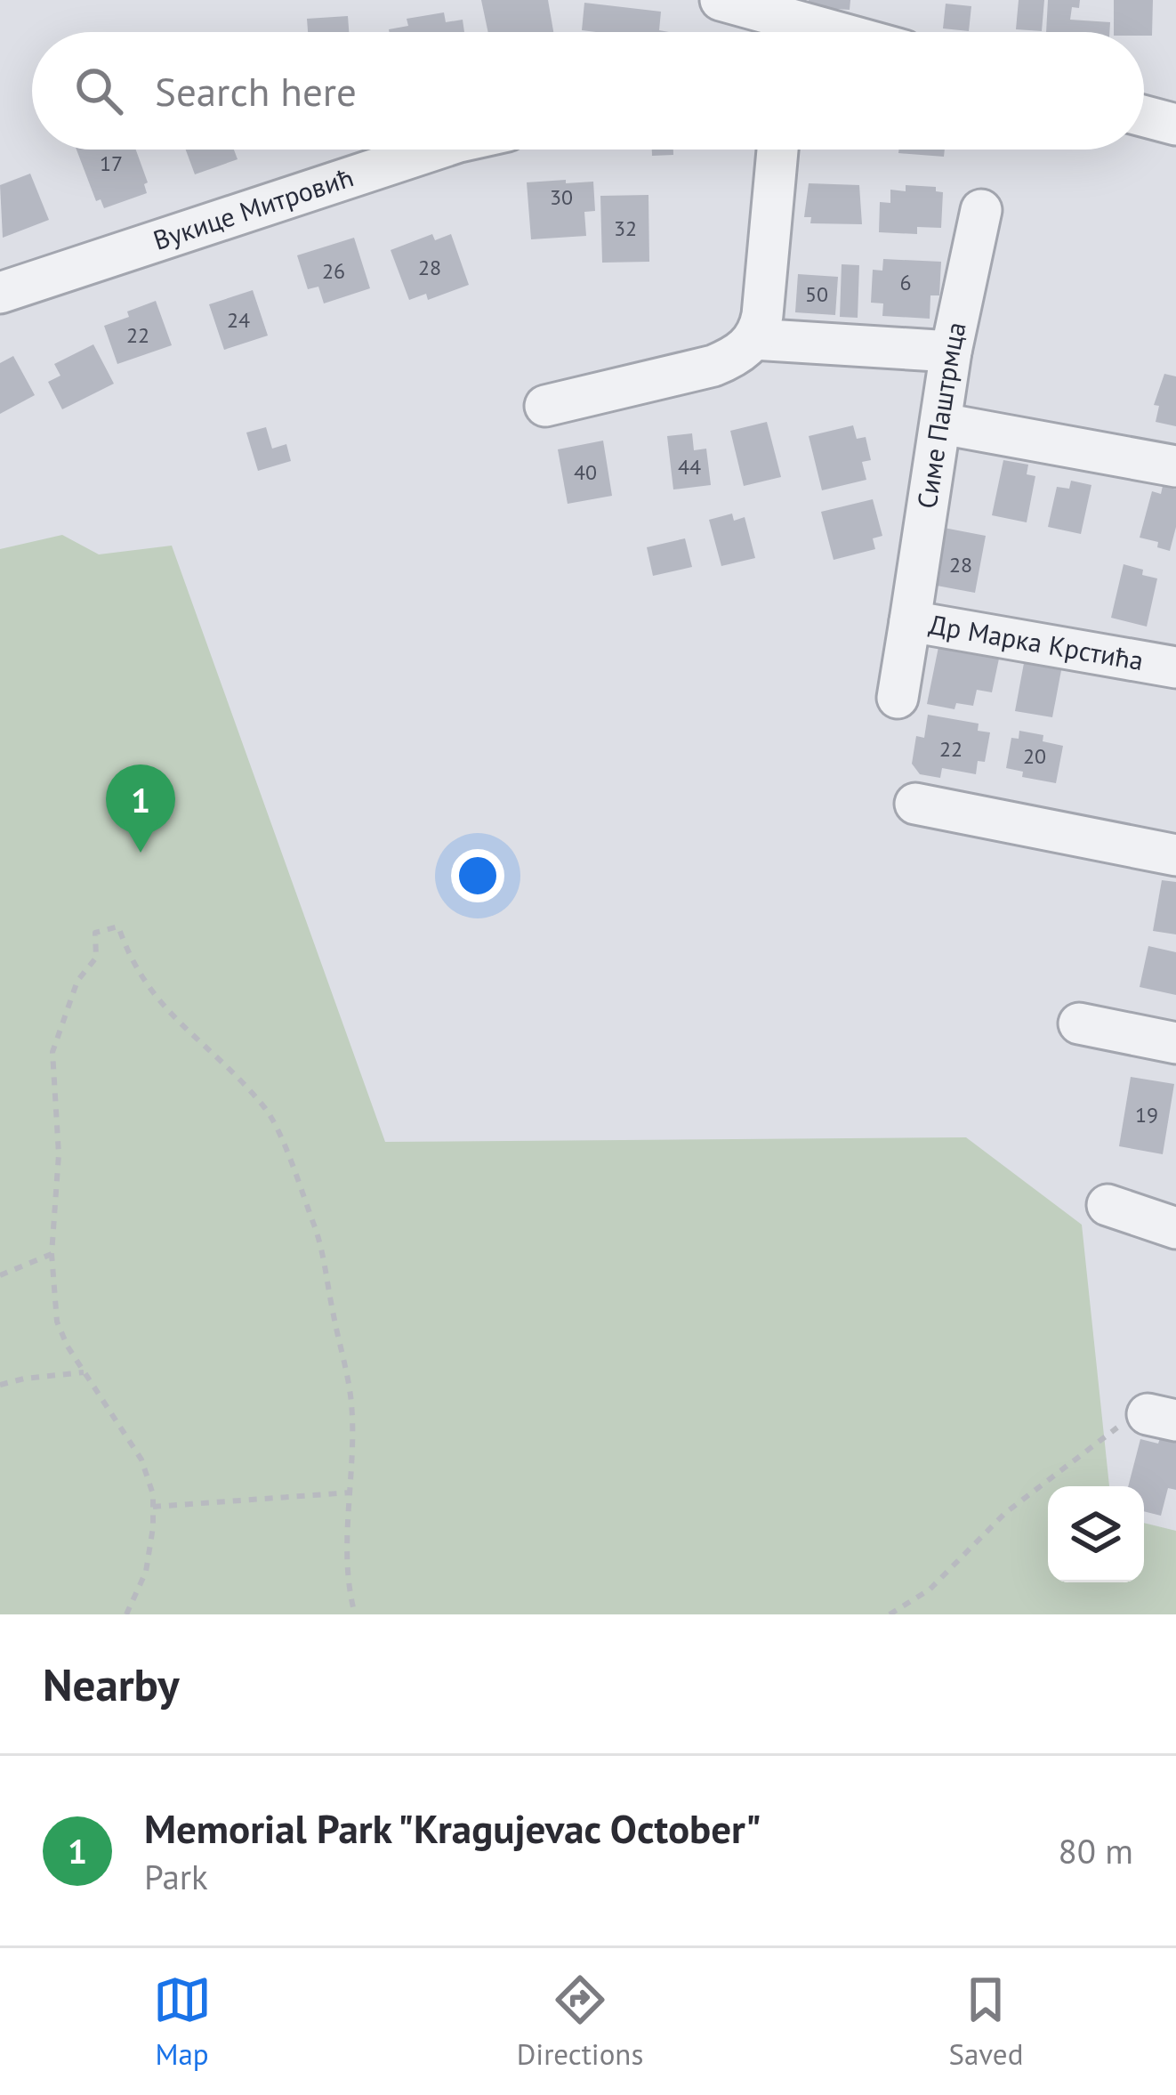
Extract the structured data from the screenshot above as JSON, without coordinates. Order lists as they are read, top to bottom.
{
  "streets": {
    "street": ["Вукице Митровић", "Симе Паштрмца", "Др Марка Крстића"]
  },
  "crossings": [
    ["Симе Паштрмца", "Др Марка Крстића"]
  ],
  "house_numbers": [
    "17",
    "30",
    "32",
    "28",
    "26",
    "6",
    "50",
    "24",
    "22",
    "44",
    "40",
    "28",
    "22",
    "20",
    "19"
  ],
  "page": {
    "search": "Search here",
    "pins": "1",
    "heading": "Nearby",
    "list": [
      {
        "mark": "1",
        "name": "Memorial Park \"Kragujevac October\"",
        "note": "Park",
        "value": "80 m"
      }
    ],
    "nav": ["Map", "Directions", "Saved"]
  }
}
